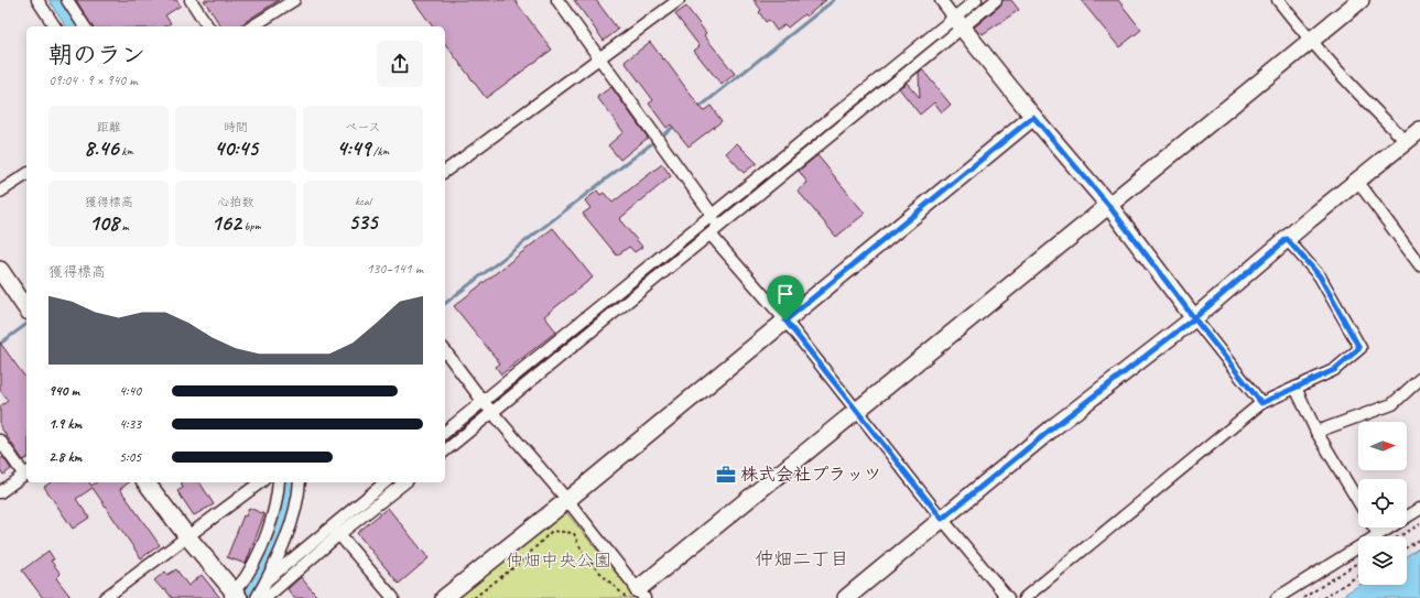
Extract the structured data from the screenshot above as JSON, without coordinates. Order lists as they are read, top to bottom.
{
  "districts": ["仲畑二丁目"],
  "parks": ["仲畑中央公園"],
  "places": {
    "office": ["株式会社プラッツ"]
  },
  "north": "right",
  "page": {
    "heading": ["朝のラン", "09:04 · 9 × 940 m"],
    "stats": [
      ["距離", "8.46 km"],
      ["時間", "40:45"],
      ["ペース", "4:49 /km"],
      ["獲得標高", "108 m"],
      ["心拍数", "162 bpm"],
      ["kcal", "535"]
    ],
    "chart": ["獲得標高", "130–141 m"],
    "list": [
      {
        "name": "940 m",
        "note": "4:40"
      },
      {
        "name": "1.9 km",
        "note": "4:33"
      },
      {
        "name": "2.8 km",
        "note": "5:05"
      }
    ]
  }
}
